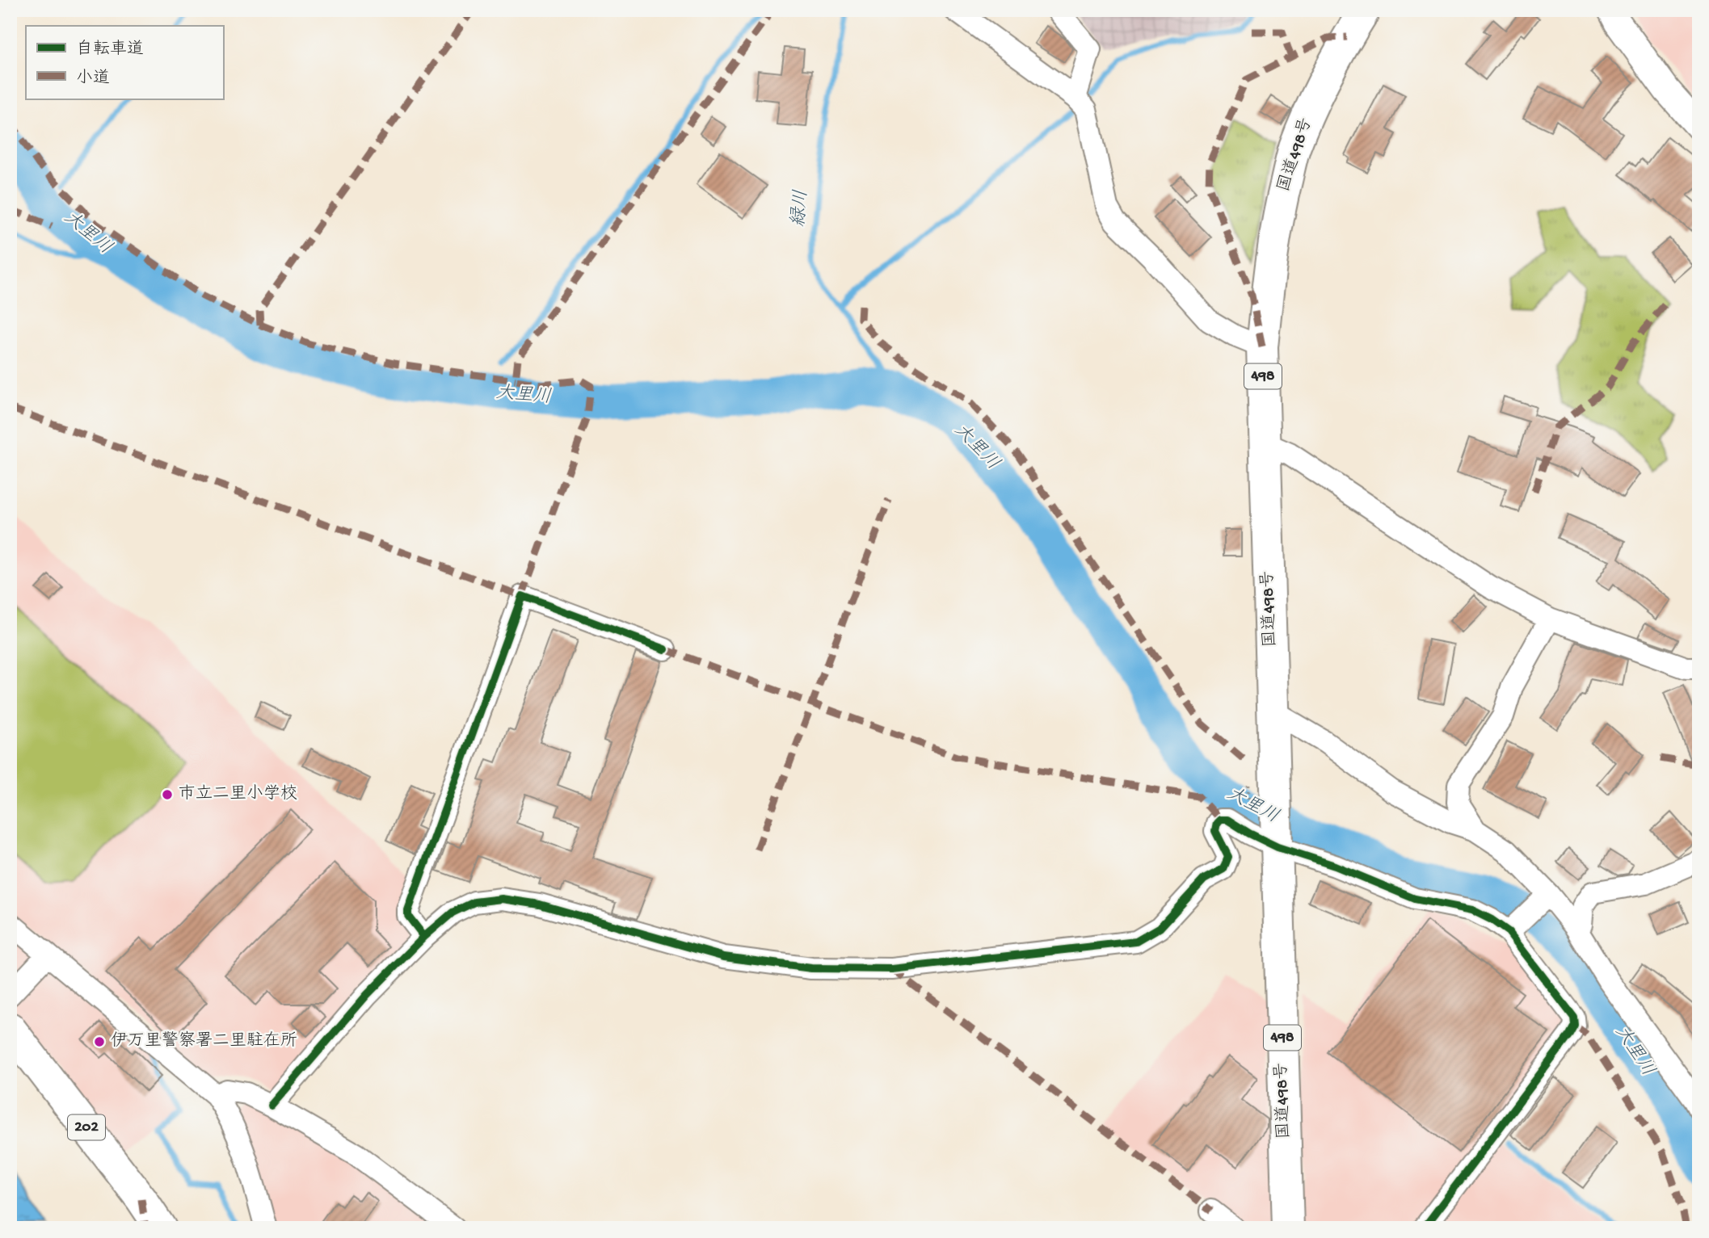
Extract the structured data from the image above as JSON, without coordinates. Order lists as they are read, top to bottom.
{
  "streets": {
    "highway": ["国道498号", "498", "202"]
  },
  "water": ["緑川", "大里川"],
  "places": ["市立二里小学校", "伊万里警察署二里駐在所"],
  "legend": ["自転車道", "小道"]
}
